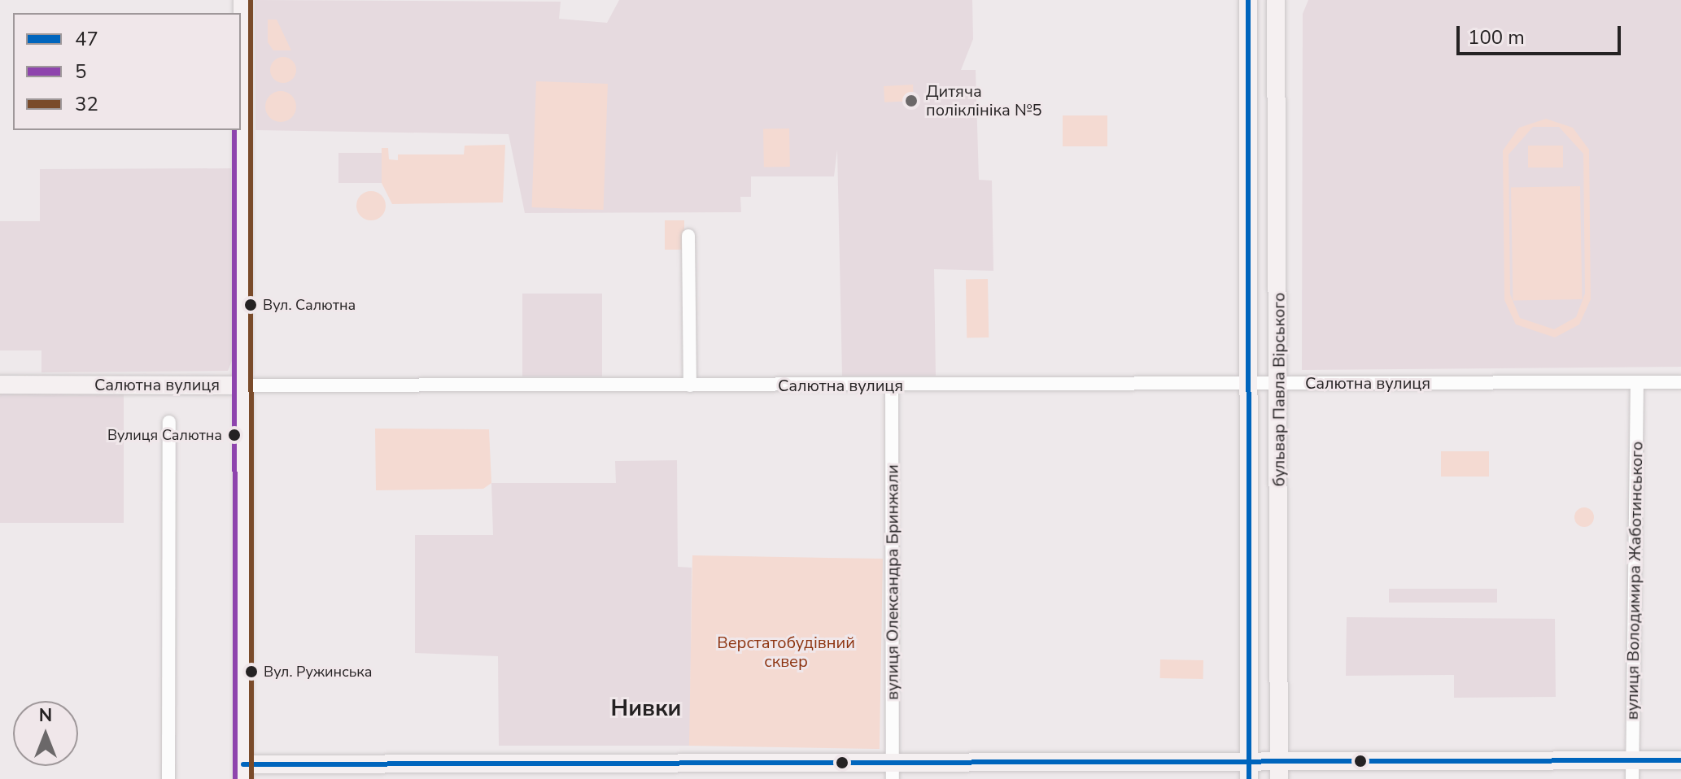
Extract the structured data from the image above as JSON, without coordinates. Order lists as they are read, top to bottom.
{
  "streets": {
    "street": [
      "Салютна вулиця",
      "бульвар Павла Вірського",
      "вулиця Володимира Жаботинського",
      "вулиця Олександра Бринжали"
    ]
  },
  "crossings": [
    ["Салютна вулиця", "бульвар Павла Вірського"],
    ["Салютна вулиця", "вулиця Володимира Жаботинського"],
    ["Салютна вулиця", "вулиця Олександра Бринжали"]
  ],
  "districts": ["Нивки"],
  "parks": ["Верстатобудівний сквер"],
  "places": [
    "Дитяча поліклініка №5",
    "Вул. Салютна",
    "Вулиця Салютна",
    "Вул. Ружинська"
  ],
  "lines": ["transit line 47", "transit line 32", "transit line 5"],
  "legend": ["47", "5", "32"],
  "scale_bar": "100 m",
  "north": "top"
}
